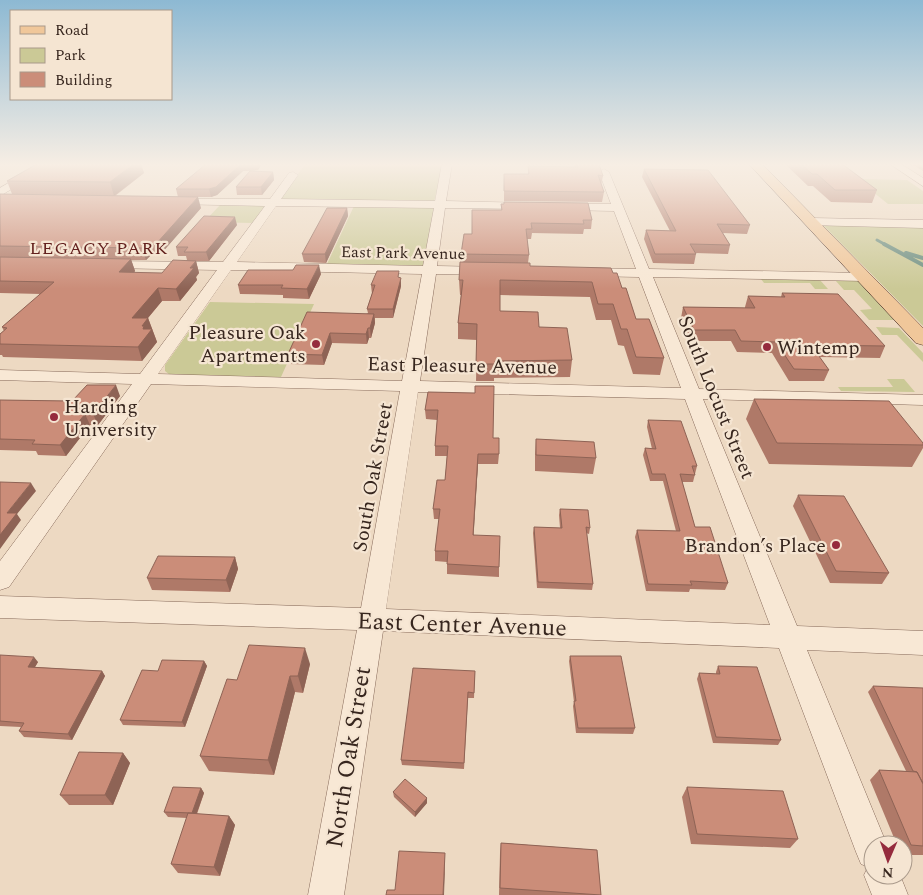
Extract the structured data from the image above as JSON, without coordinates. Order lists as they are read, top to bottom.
{
  "streets": {
    "street": [
      "East Park Avenue",
      "East Pleasure Avenue",
      "South Locust Street",
      "South Oak Street",
      "East Center Avenue",
      "North Oak Street"
    ]
  },
  "crossings": [
    ["East Park Avenue", "South Oak Street"],
    ["East Pleasure Avenue", "South Locust Street"],
    ["East Pleasure Avenue", "South Oak Street"],
    ["South Locust Street", "East Center Avenue"],
    ["South Oak Street", "East Center Avenue"],
    ["South Oak Street", "North Oak Street"],
    ["East Center Avenue", "North Oak Street"]
  ],
  "districts": ["LEGACY PARK"],
  "places": [
    "Pleasure Oak Apartments",
    "Wintemp",
    "Harding University",
    "Brandon’s Place"
  ],
  "legend": ["Road", "Park", "Building"],
  "north": "bottom"
}
